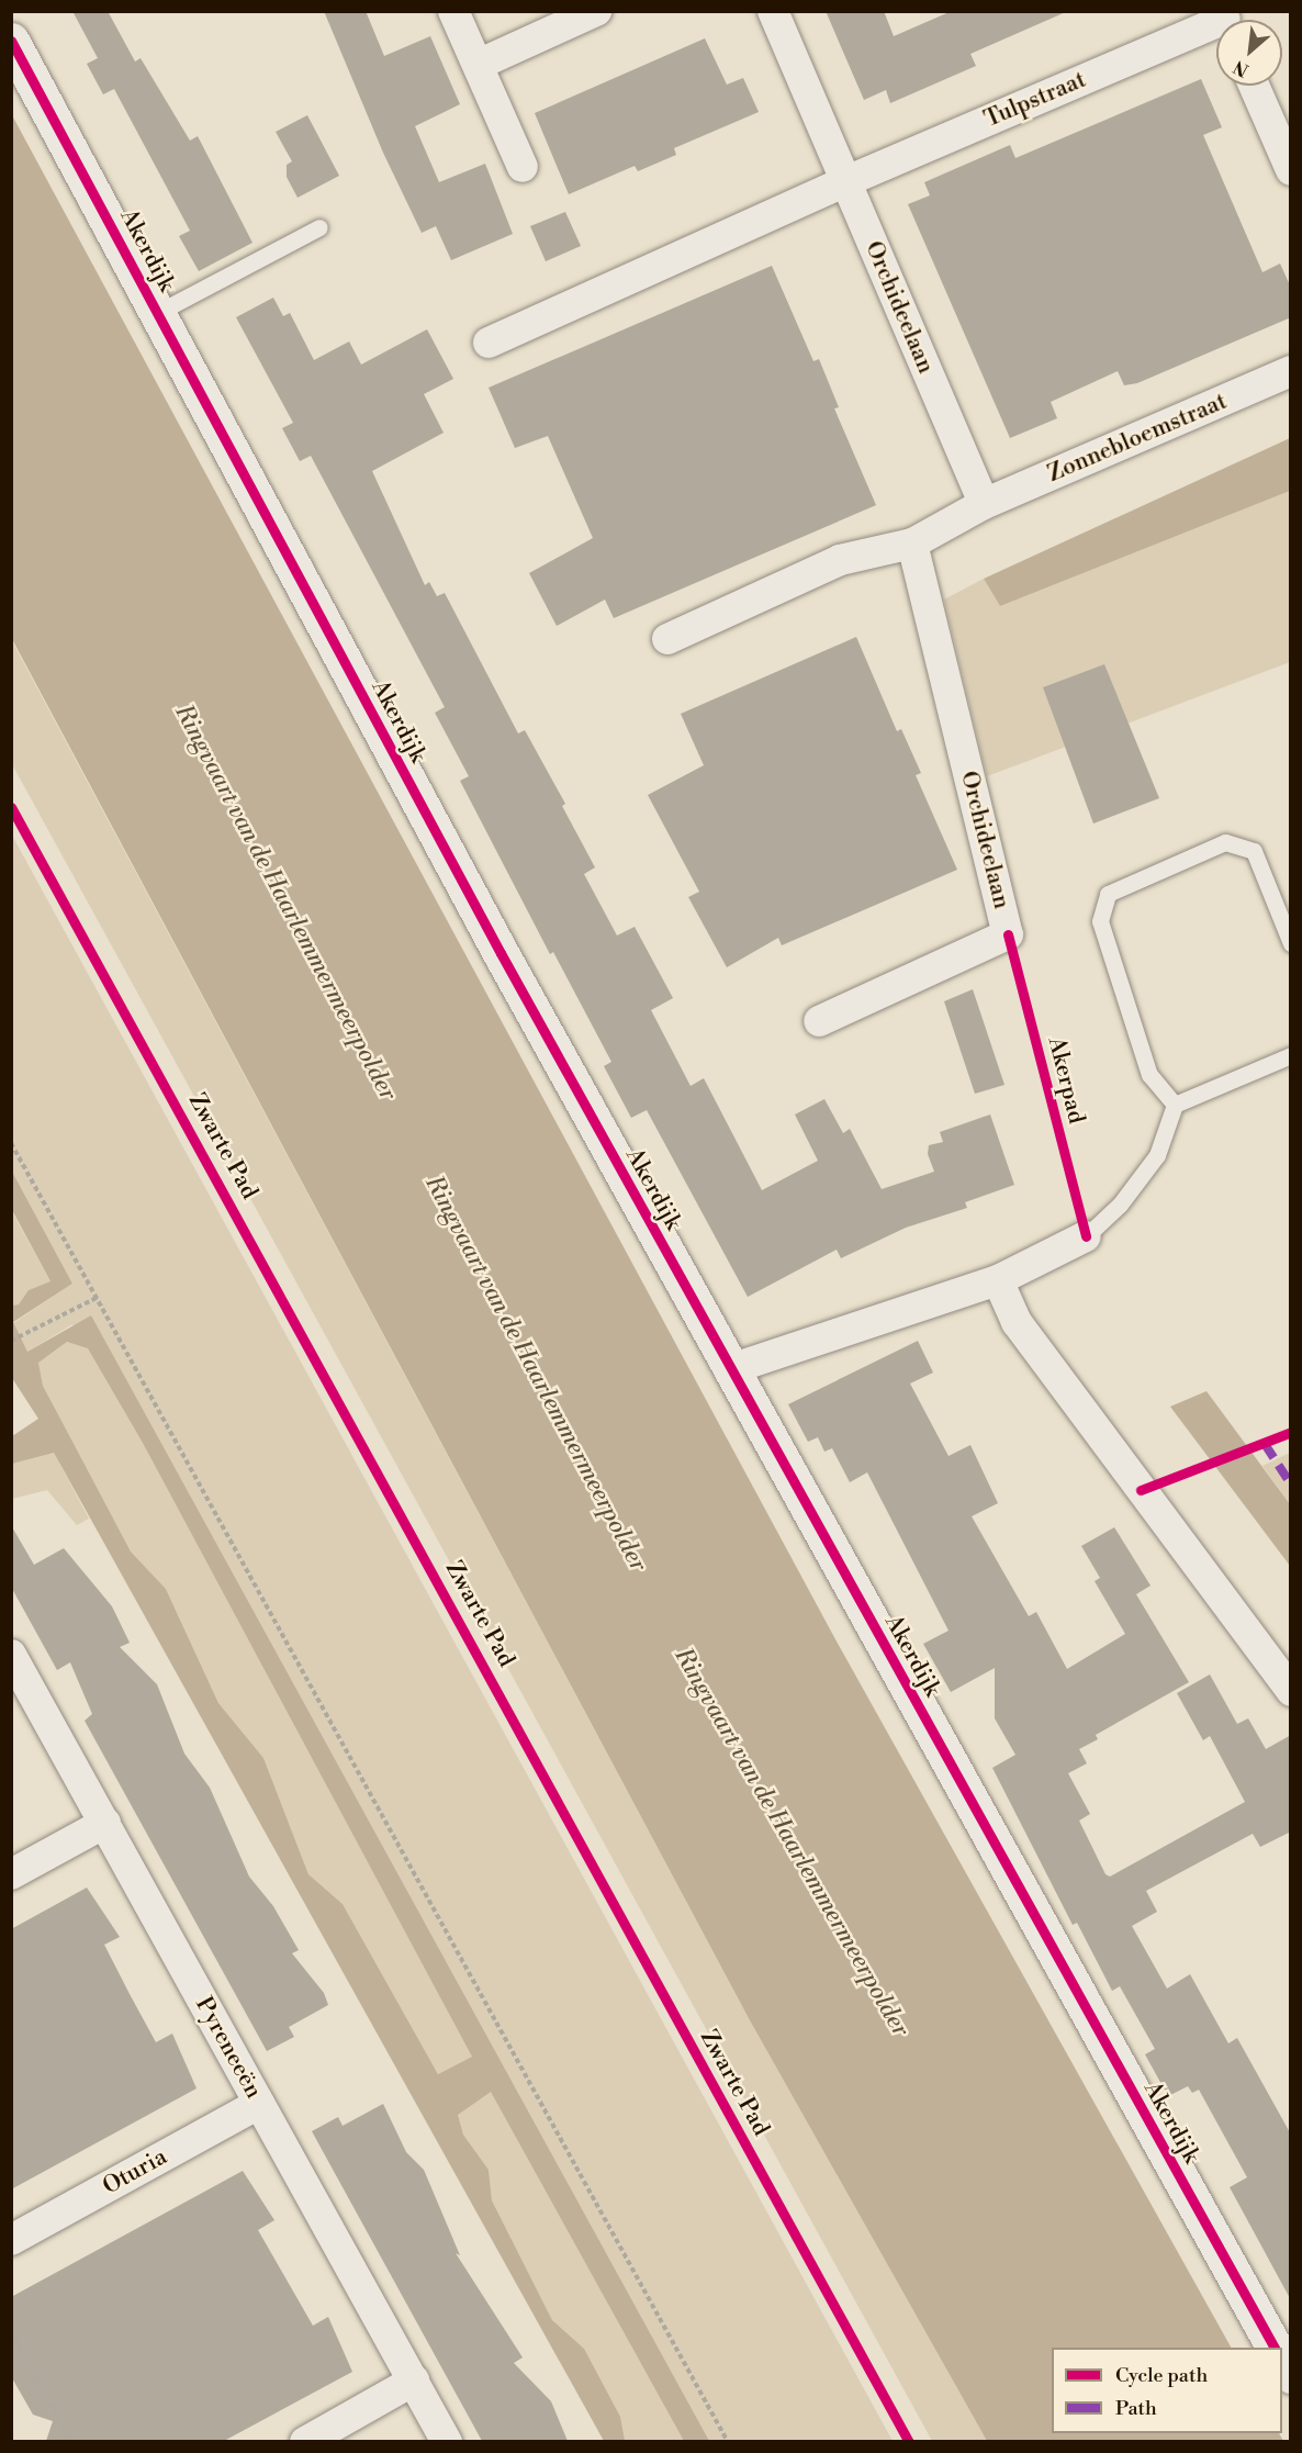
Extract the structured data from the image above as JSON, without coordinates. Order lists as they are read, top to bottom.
{
  "streets": {
    "street": [
      "Tulpstraat",
      "Akerdijk",
      "Orchideelaan",
      "Zonnebloemstraat",
      "Pyreneeën",
      "Oturia"
    ],
    "cycle path": ["Akerpad", "Zwarte Pad"]
  },
  "crossings": [
    ["Tulpstraat", "Orchideelaan"],
    ["Orchideelaan", "Zonnebloemstraat"],
    ["Pyreneeën", "Oturia"]
  ],
  "water": ["Ringvaart van de Haarlemmermeerpolder"],
  "legend": ["Cycle path", "Path"],
  "north": "bottom left"
}
